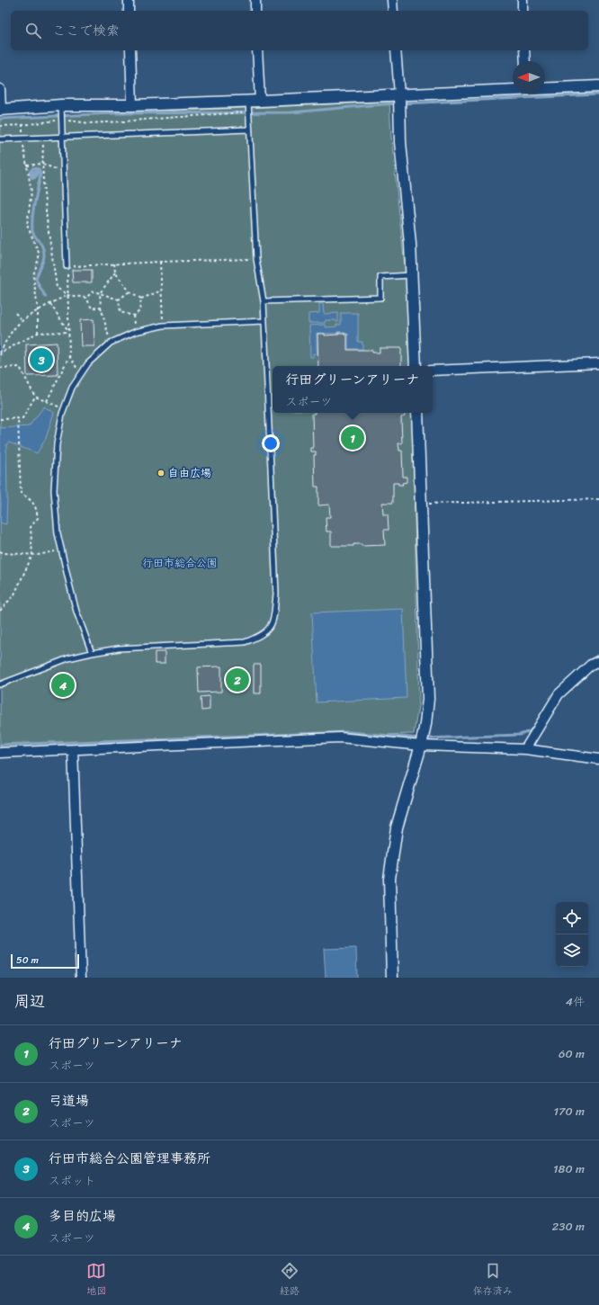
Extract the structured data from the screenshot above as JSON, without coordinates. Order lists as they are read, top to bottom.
{
  "parks": ["行田市総合公園"],
  "places": ["自由広場"],
  "scale_bar": "50 m",
  "north": "left",
  "page": {
    "search": "ここで検索",
    "pins": [
      "3",
      "1",
      "2",
      "4"
    ],
    "popup": ["行田グリーンアリーナ", "スポーツ"],
    "scale": "50 m",
    "heading": ["周辺", "4件"],
    "list": [
      {
        "mark": "1",
        "name": "行田グリーンアリーナ",
        "note": "スポーツ",
        "value": "60 m"
      },
      {
        "mark": "2",
        "name": "弓道場",
        "note": "スポーツ",
        "value": "170 m"
      },
      {
        "mark": "3",
        "name": "行田市総合公園管理事務所",
        "note": "スポット",
        "value": "180 m"
      },
      {
        "mark": "4",
        "name": "多目的広場",
        "note": "スポーツ",
        "value": "230 m"
      }
    ],
    "nav": ["地図", "経路", "保存済み"]
  }
}
